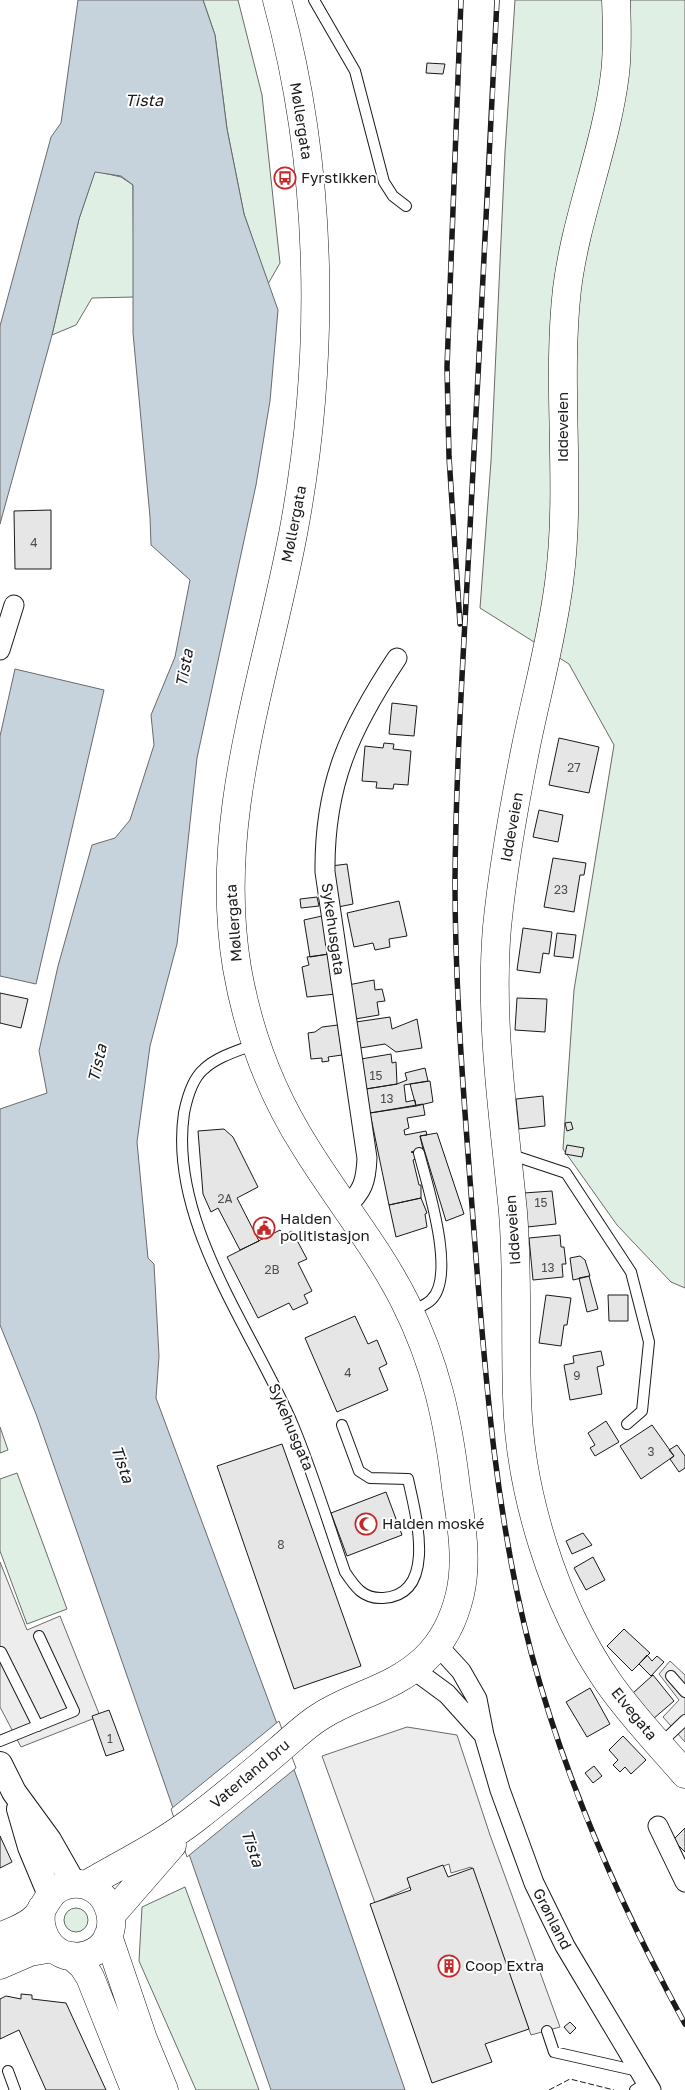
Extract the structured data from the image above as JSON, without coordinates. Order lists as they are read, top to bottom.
{
  "streets": {
    "main road": [
      "Møllergata",
      "Iddeveien",
      "Elvegata",
      "Vaterland bru"
    ],
    "street": ["Sykehusgata", "Grønland"]
  },
  "crossings": [
    ["Møllergata", "Sykehusgata"],
    ["Møllergata", "Vaterland bru"],
    ["Iddeveien", "Elvegata"],
    ["Vaterland bru", "Grønland"]
  ],
  "water": ["Tista"],
  "places": {
    "bus stop": ["Fyrstikken"],
    "public building": ["Halden politistasjon"],
    "mosque": ["Halden moské"],
    "building": ["Coop Extra"]
  },
  "house_numbers": [
    "4",
    "27",
    "23",
    "15",
    "13",
    "2A",
    "15",
    "13",
    "2B",
    "4",
    "9",
    "3",
    "8",
    "1"
  ]
}
